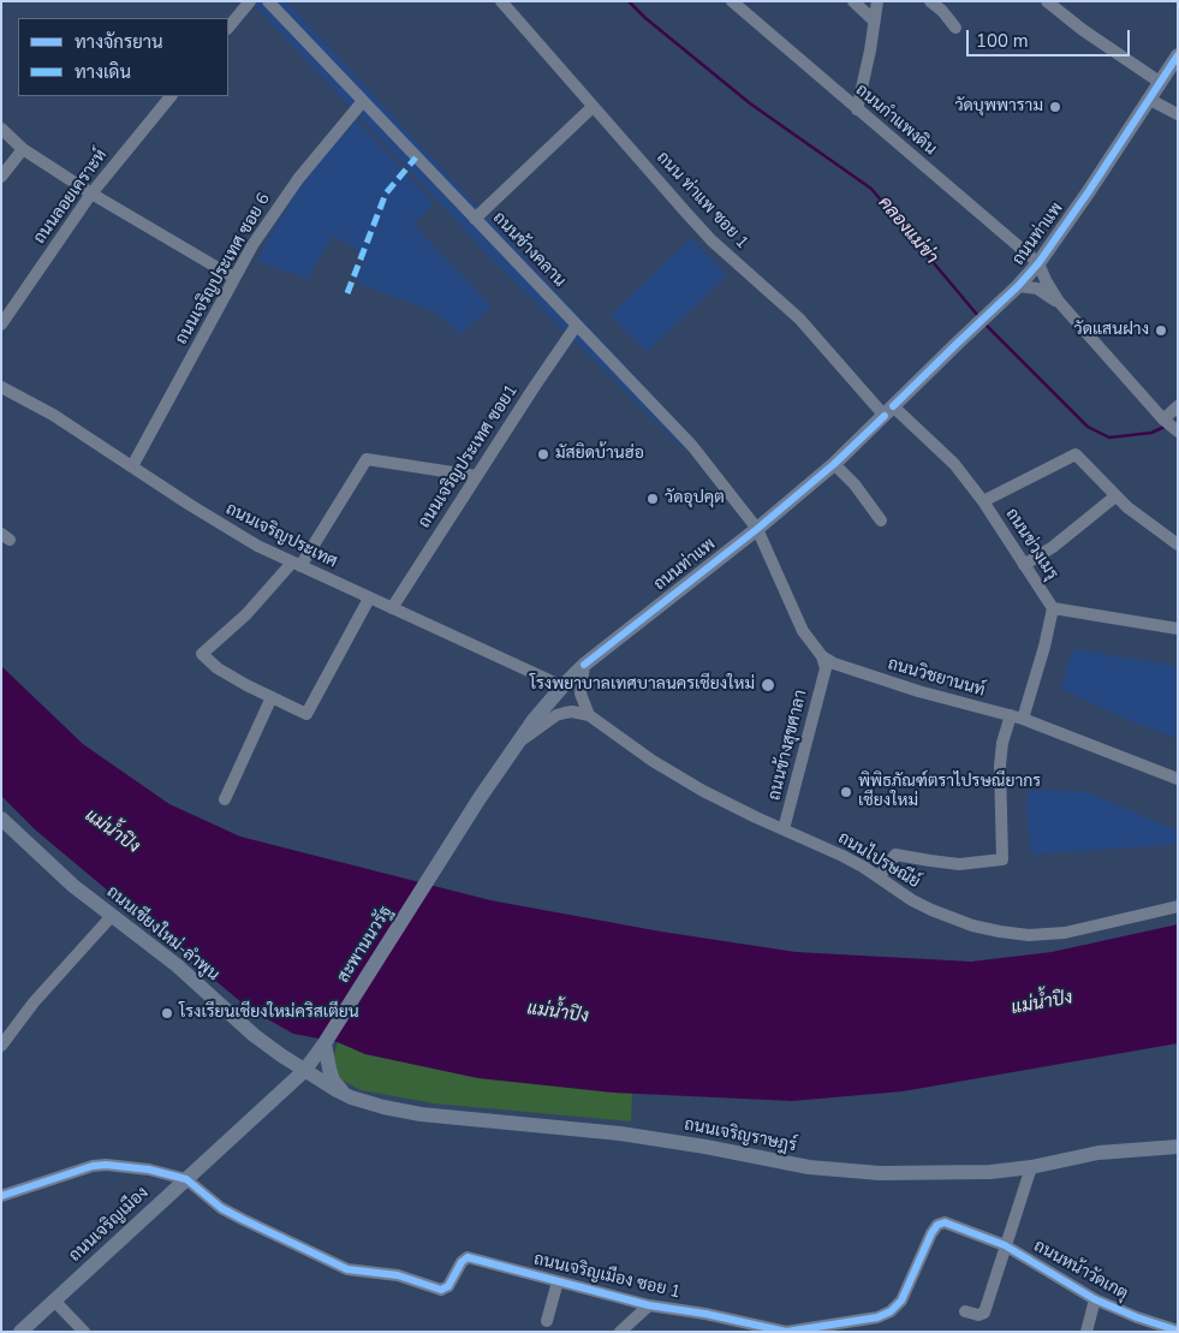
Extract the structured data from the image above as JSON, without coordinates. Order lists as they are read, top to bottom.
{
  "streets": {
    "main road": [
      "ถนนท่าแพ",
      "ถนนเชียงใหม่-ลำพูน",
      "สะพานนวรัฐ",
      "ถนนเจริญราษฎร์",
      "ถนนเจริญเมือง"
    ],
    "street": [
      "ถนนกำแพงดิน",
      "ถนนลอยเคราะห์",
      "ถนน ท่าแพ ซอย 1",
      "ถนนช้างคลาน",
      "ถนนเจริญประเทศ ซอย 6",
      "ถนนเจริญประเทศ ซอย1",
      "ถนนเจริญประเทศ",
      "ถนนข่วงเมรุ",
      "ถนนวิชยานนท์",
      "ถนนข้างสุขศาลา",
      "ถนนไปรษณีย์",
      "ถนนหน้าวัดเกตุ",
      "ถนนเจริญเมือง ซอย 1"
    ]
  },
  "crossings": [
    ["ถนนกำแพงดิน", "ถนนท่าแพ"],
    ["ถนน ท่าแพ ซอย 1", "ถนนท่าแพ"],
    ["ถนน ท่าแพ ซอย 1", "ถนนข่วงเมรุ"],
    ["ถนนท่าแพ", "ถนนช้างคลาน"],
    ["ถนนท่าแพ", "ถนนเจริญประเทศ"],
    ["ถนนท่าแพ", "ถนนข่วงเมรุ"],
    ["ถนนท่าแพ", "สะพานนวรัฐ"],
    ["ถนนช้างคลาน", "ถนนเจริญประเทศ ซอย 6"],
    ["ถนนช้างคลาน", "ถนนเจริญประเทศ ซอย1"],
    ["ถนนเจริญประเทศ ซอย 6", "ถนนเจริญประเทศ"],
    ["ถนนเจริญประเทศ ซอย1", "ถนนเจริญประเทศ"],
    ["ถนนวิชยานนท์", "ถนนข้างสุขศาลา"],
    ["ถนนข้างสุขศาลา", "ถนนไปรษณีย์"],
    ["ถนนเชียงใหม่-ลำพูน", "ถนนเจริญราษฎร์"],
    ["ถนนเชียงใหม่-ลำพูน", "ถนนเจริญเมือง"],
    ["สะพานนวรัฐ", "ถนนเจริญเมือง"],
    ["ถนนเจริญราษฎร์", "ถนนเจริญเมือง"],
    ["ถนนเจริญเมือง", "ถนนเจริญเมือง ซอย 1"],
    ["ถนนหน้าวัดเกตุ", "ถนนเจริญเมือง ซอย 1"]
  ],
  "water": ["คลองแม่ข่า", "แม่น้ำปิง"],
  "places": [
    "วัดบุพพาราม",
    "วัดแสนฝาง",
    "มัสยิดบ้านฮ่อ",
    "วัดอุปคุต",
    "โรงพยาบาลเทศบาลนครเชียงใหม่",
    "พิพิธภัณฑ์ตราไปรษณียากร เชียงใหม่",
    "โรงเรียนเชียงใหม่คริสเตียน"
  ],
  "legend": ["ทางจักรยาน", "ทางเดิน"],
  "scale_bar": "100 m"
}
